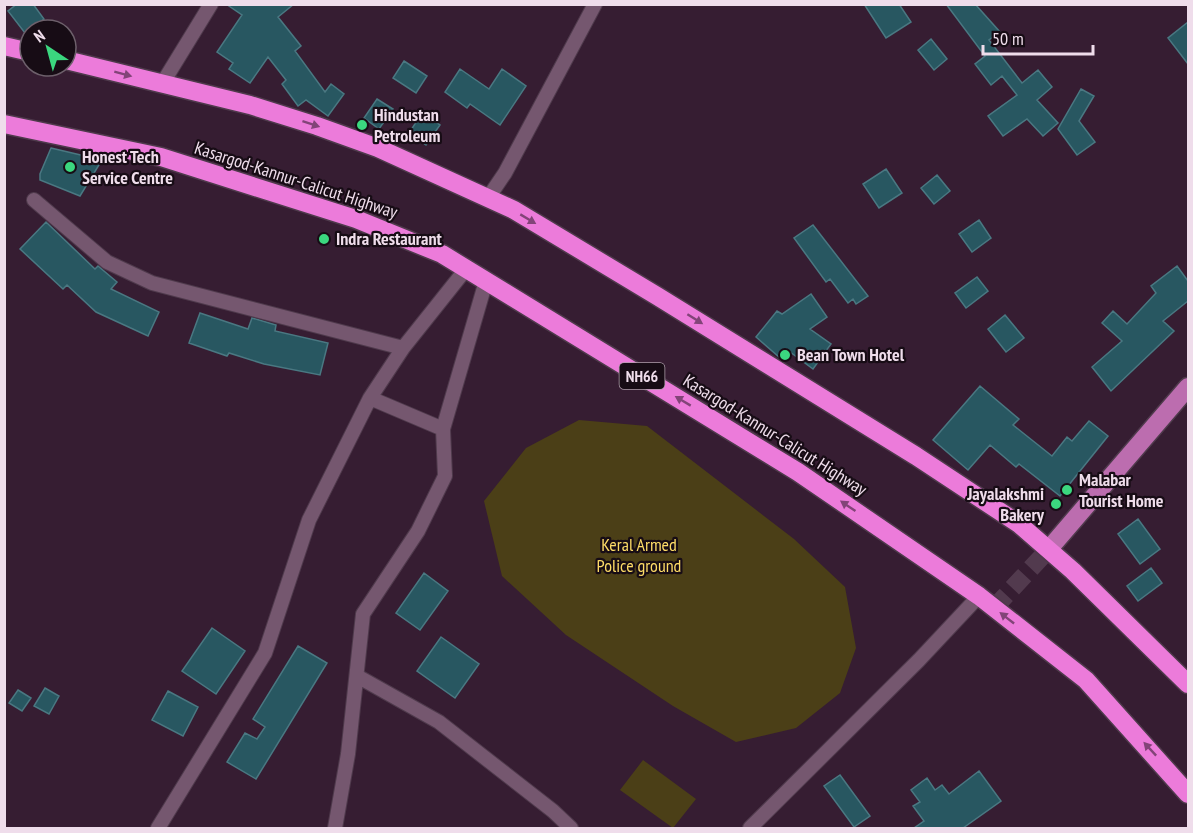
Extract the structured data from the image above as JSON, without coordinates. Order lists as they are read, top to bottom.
{
  "streets": {
    "highway": ["Kasargod-Kannur-Calicut Highway", "NH66"]
  },
  "parks": ["Keral Armed Police ground"],
  "places": [
    "Hindustan Petroleum",
    "Honest Tech Service Centre",
    "Indra Restaurant",
    "Bean Town Hotel",
    "Malabar Tourist Home",
    "Jayalakshmi Bakery"
  ],
  "scale_bar": "50 m",
  "north": "top left"
}
